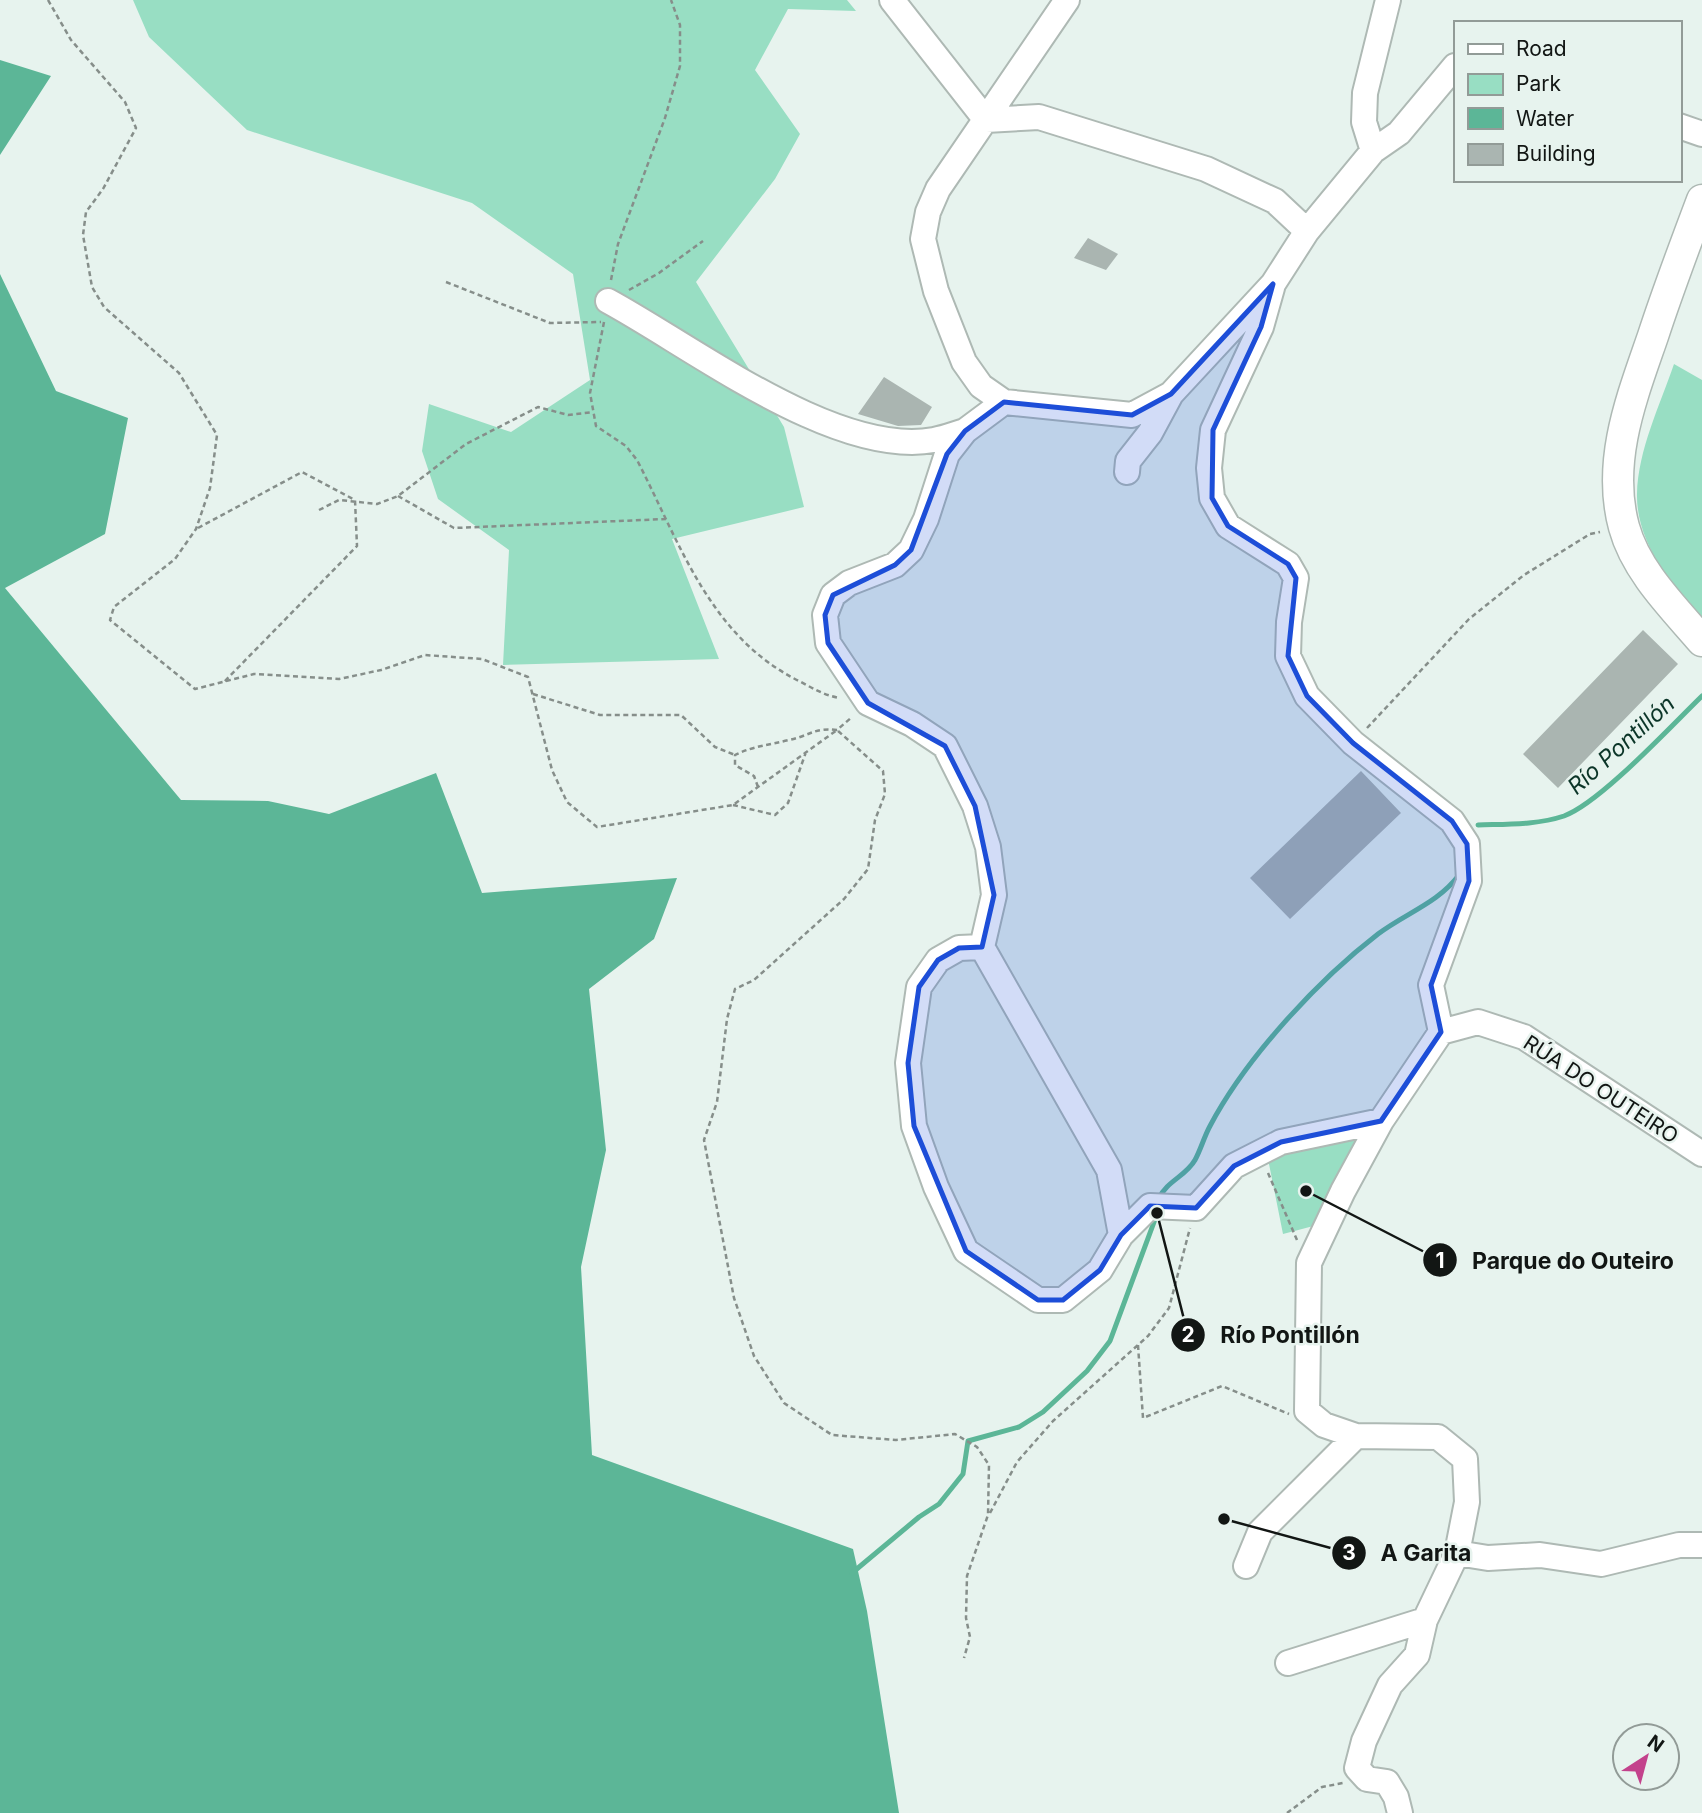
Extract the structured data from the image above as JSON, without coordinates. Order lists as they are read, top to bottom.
{
  "streets": {
    "street": ["RÚA DO OUTEIRO"]
  },
  "water": ["Río Pontillón"],
  "places": ["Parque do Outeiro", "Río Pontillón", "A Garita"],
  "legend": [
    "Road",
    "Park",
    "Water",
    "Building"
  ],
  "north": "top right"
}
